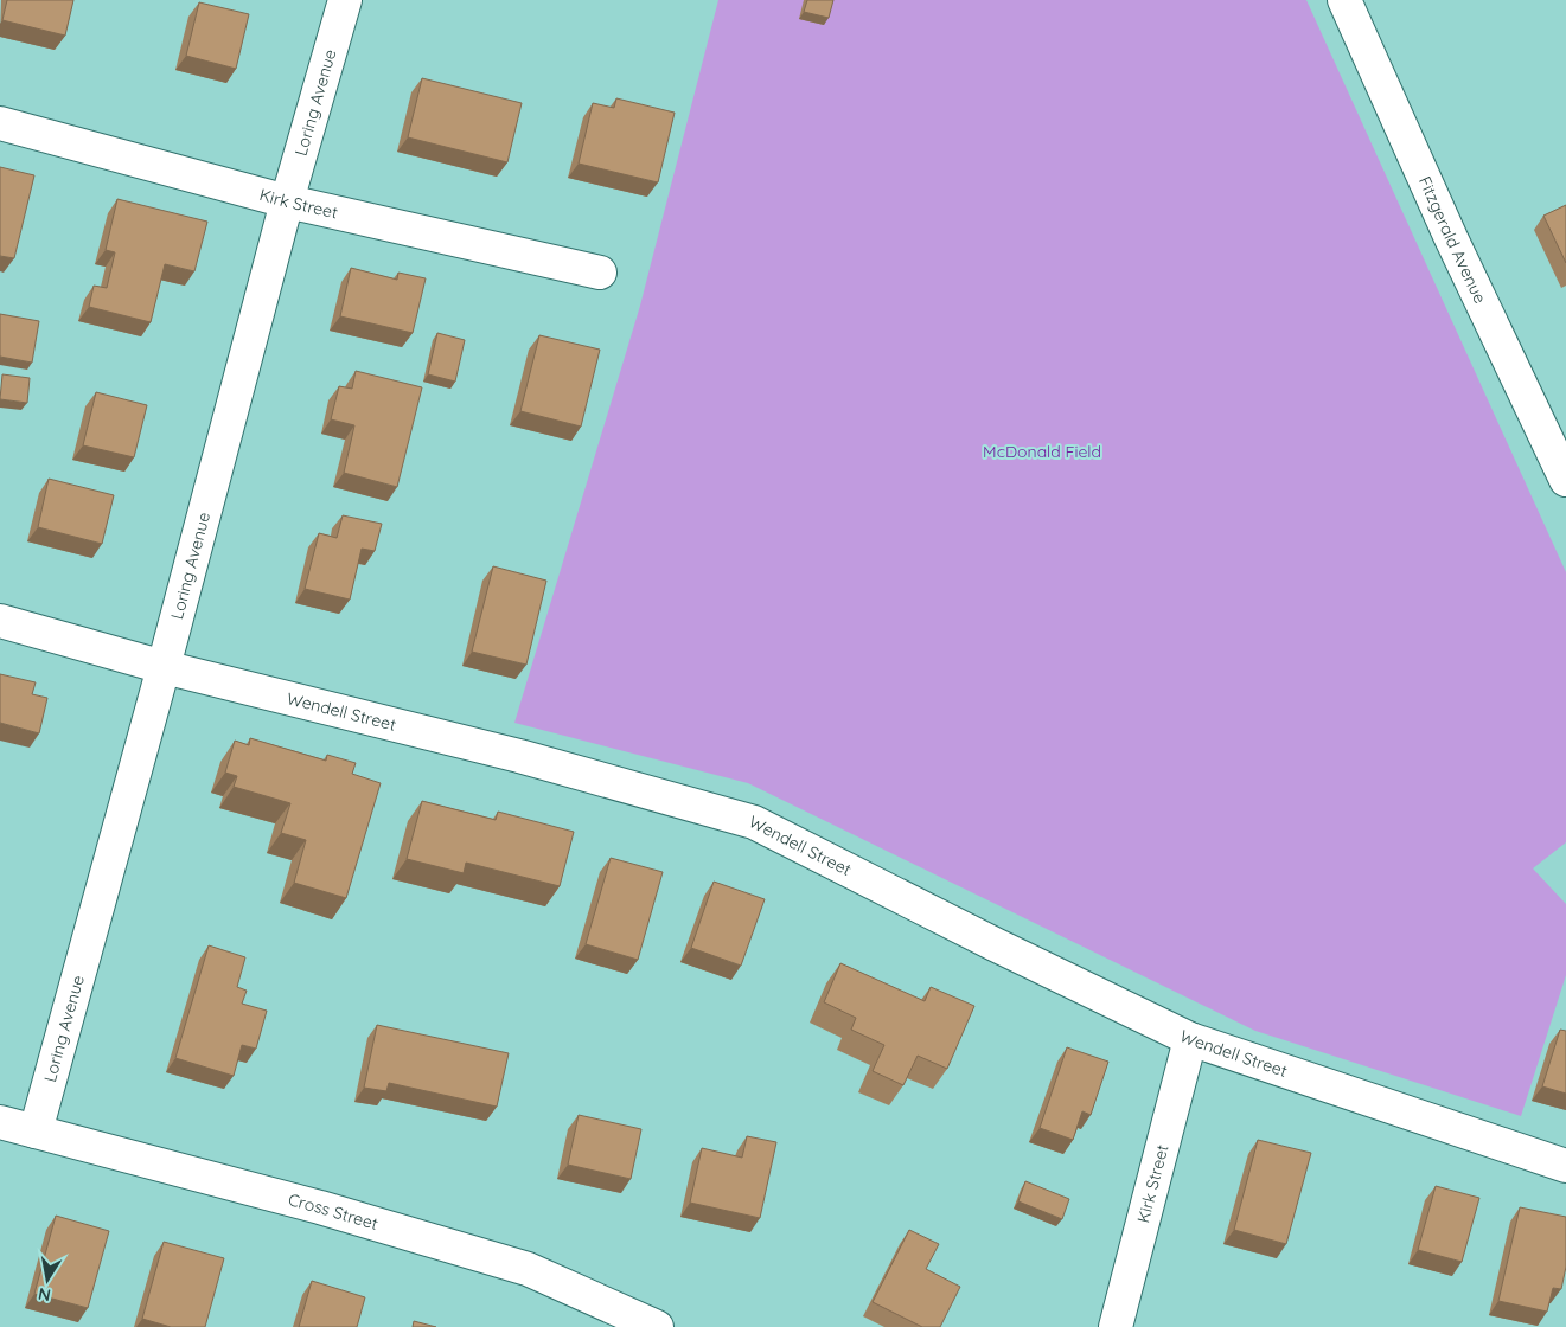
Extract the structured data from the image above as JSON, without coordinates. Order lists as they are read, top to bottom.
{
  "streets": {
    "street": [
      "Loring Avenue",
      "Kirk Street",
      "Fitzgerald Avenue",
      "Wendell Street",
      "Cross Street"
    ]
  },
  "crossings": [
    ["Loring Avenue", "Kirk Street"],
    ["Loring Avenue", "Wendell Street"],
    ["Loring Avenue", "Cross Street"],
    ["Kirk Street", "Wendell Street"]
  ],
  "parks": ["McDonald Field"],
  "north": "bottom"
}
